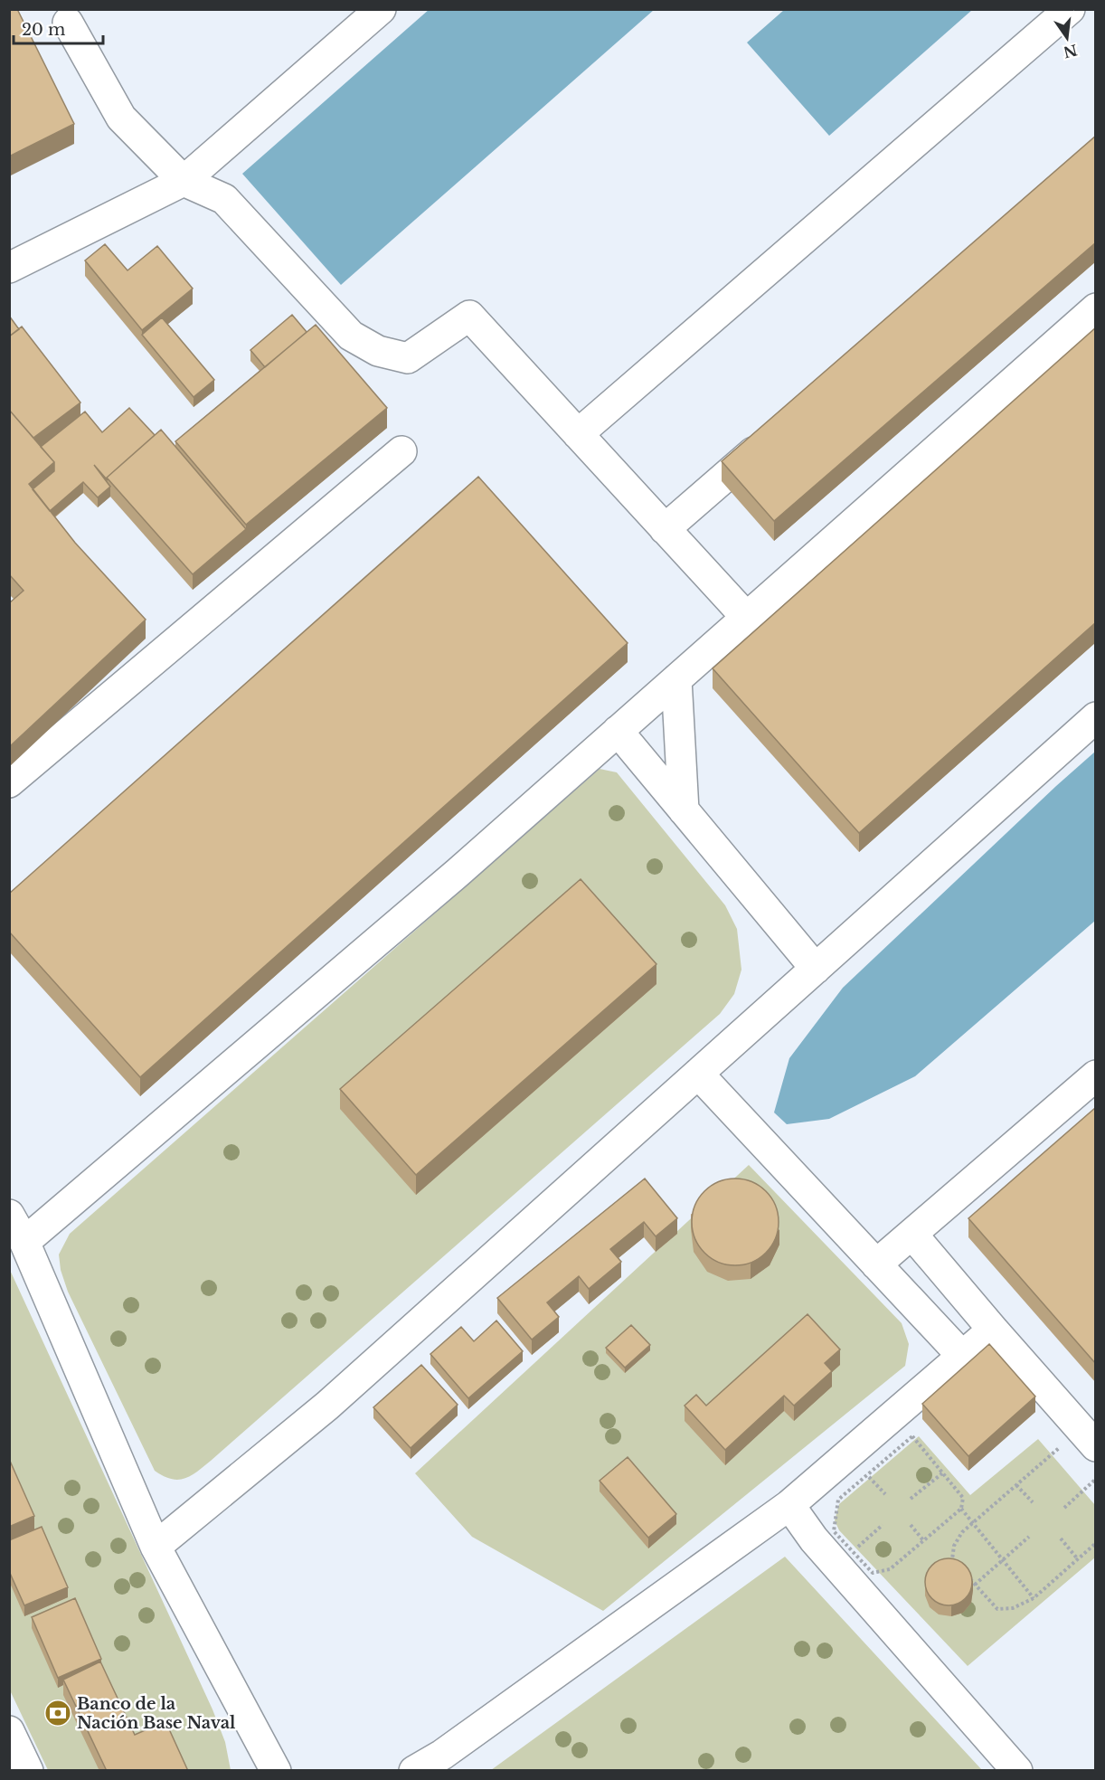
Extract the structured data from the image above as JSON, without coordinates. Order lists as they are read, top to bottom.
{
  "places": {
    "bank": ["Banco de la Nación Base Naval"]
  },
  "scale_bar": "20 m",
  "north": "bottom"
}
